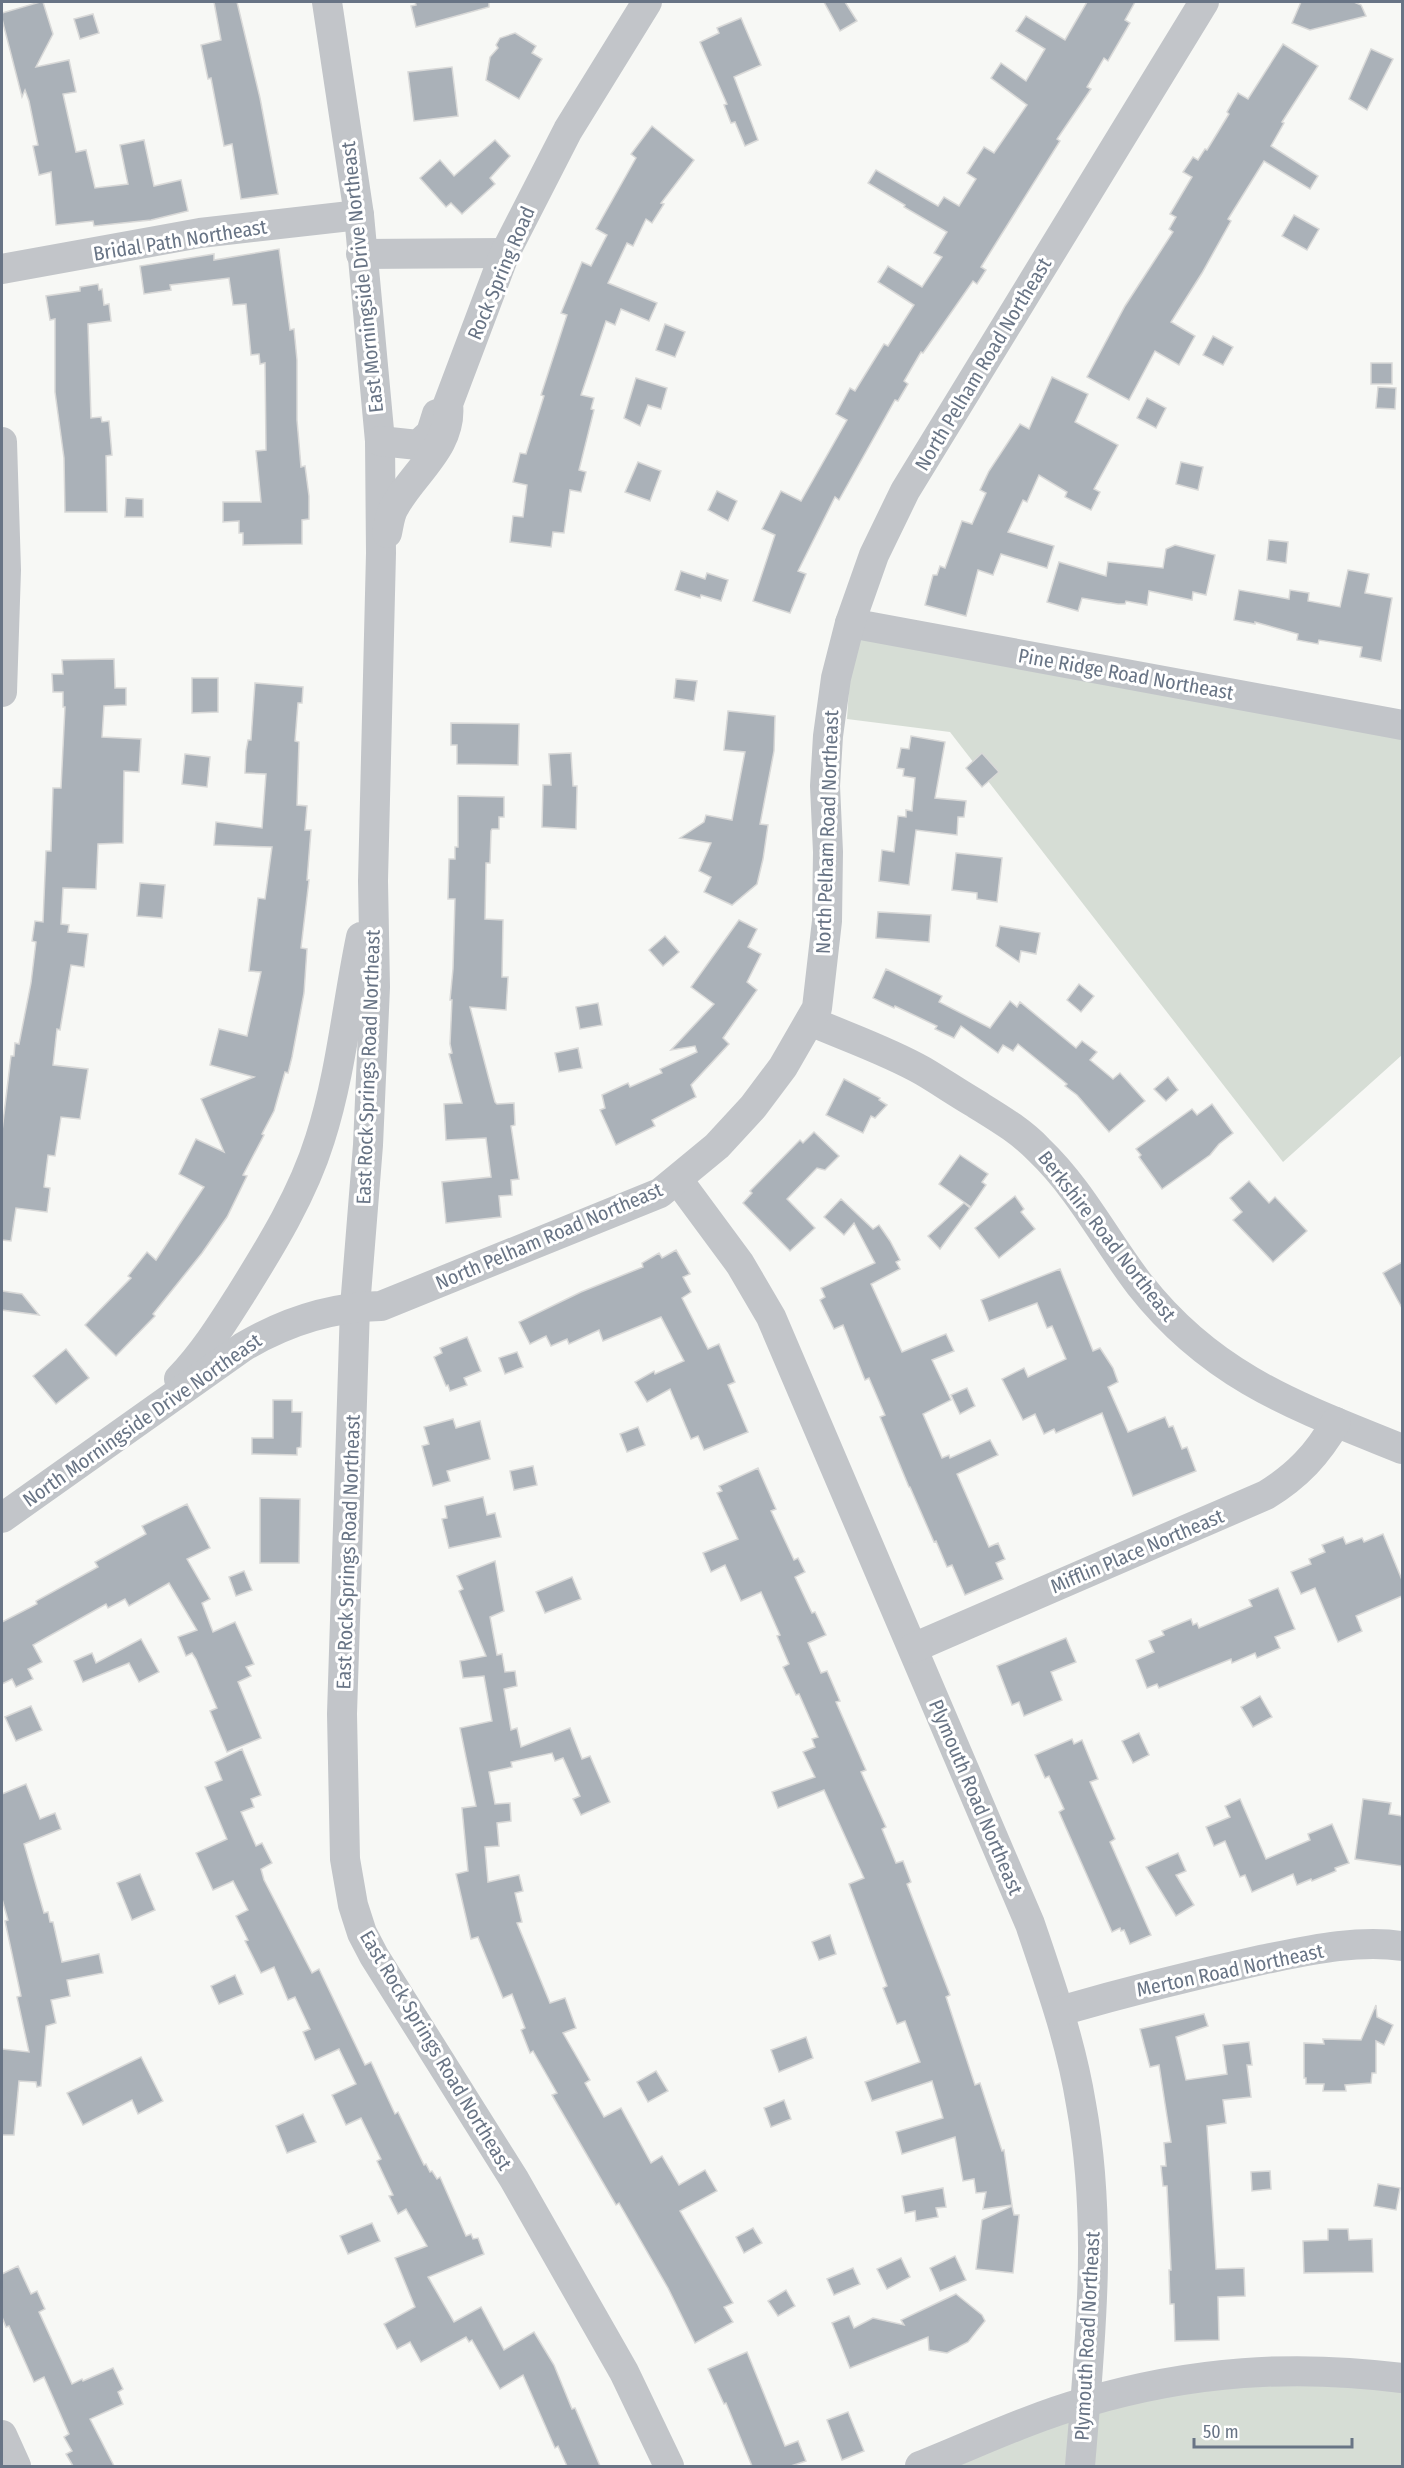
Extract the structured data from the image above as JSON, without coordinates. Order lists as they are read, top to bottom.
{
  "streets": {
    "street": [
      "Bridal Path Northeast",
      "Rock Spring Road",
      "East Morningside Drive Northeast",
      "North Pelham Road Northeast",
      "Pine Ridge Road Northeast",
      "East Rock Springs Road Northeast",
      "Berkshire Road Northeast",
      "North Morningside Drive Northeast",
      "Mifflin Place Northeast",
      "Plymouth Road Northeast",
      "Merton Road Northeast"
    ]
  },
  "crossings": [
    ["Bridal Path Northeast", "East Morningside Drive Northeast"],
    ["Rock Spring Road", "East Morningside Drive Northeast"],
    ["Rock Spring Road", "East Rock Springs Road Northeast"],
    ["East Morningside Drive Northeast", "East Rock Springs Road Northeast"],
    ["North Pelham Road Northeast", "Pine Ridge Road Northeast"],
    ["North Pelham Road Northeast", "East Rock Springs Road Northeast"],
    ["North Pelham Road Northeast", "Berkshire Road Northeast"],
    ["North Pelham Road Northeast", "North Morningside Drive Northeast"],
    ["North Pelham Road Northeast", "Plymouth Road Northeast"],
    ["East Rock Springs Road Northeast", "North Morningside Drive Northeast"],
    ["Berkshire Road Northeast", "Mifflin Place Northeast"],
    ["Mifflin Place Northeast", "Plymouth Road Northeast"],
    ["Plymouth Road Northeast", "Merton Road Northeast"]
  ],
  "scale_bar": "50 m"
}
